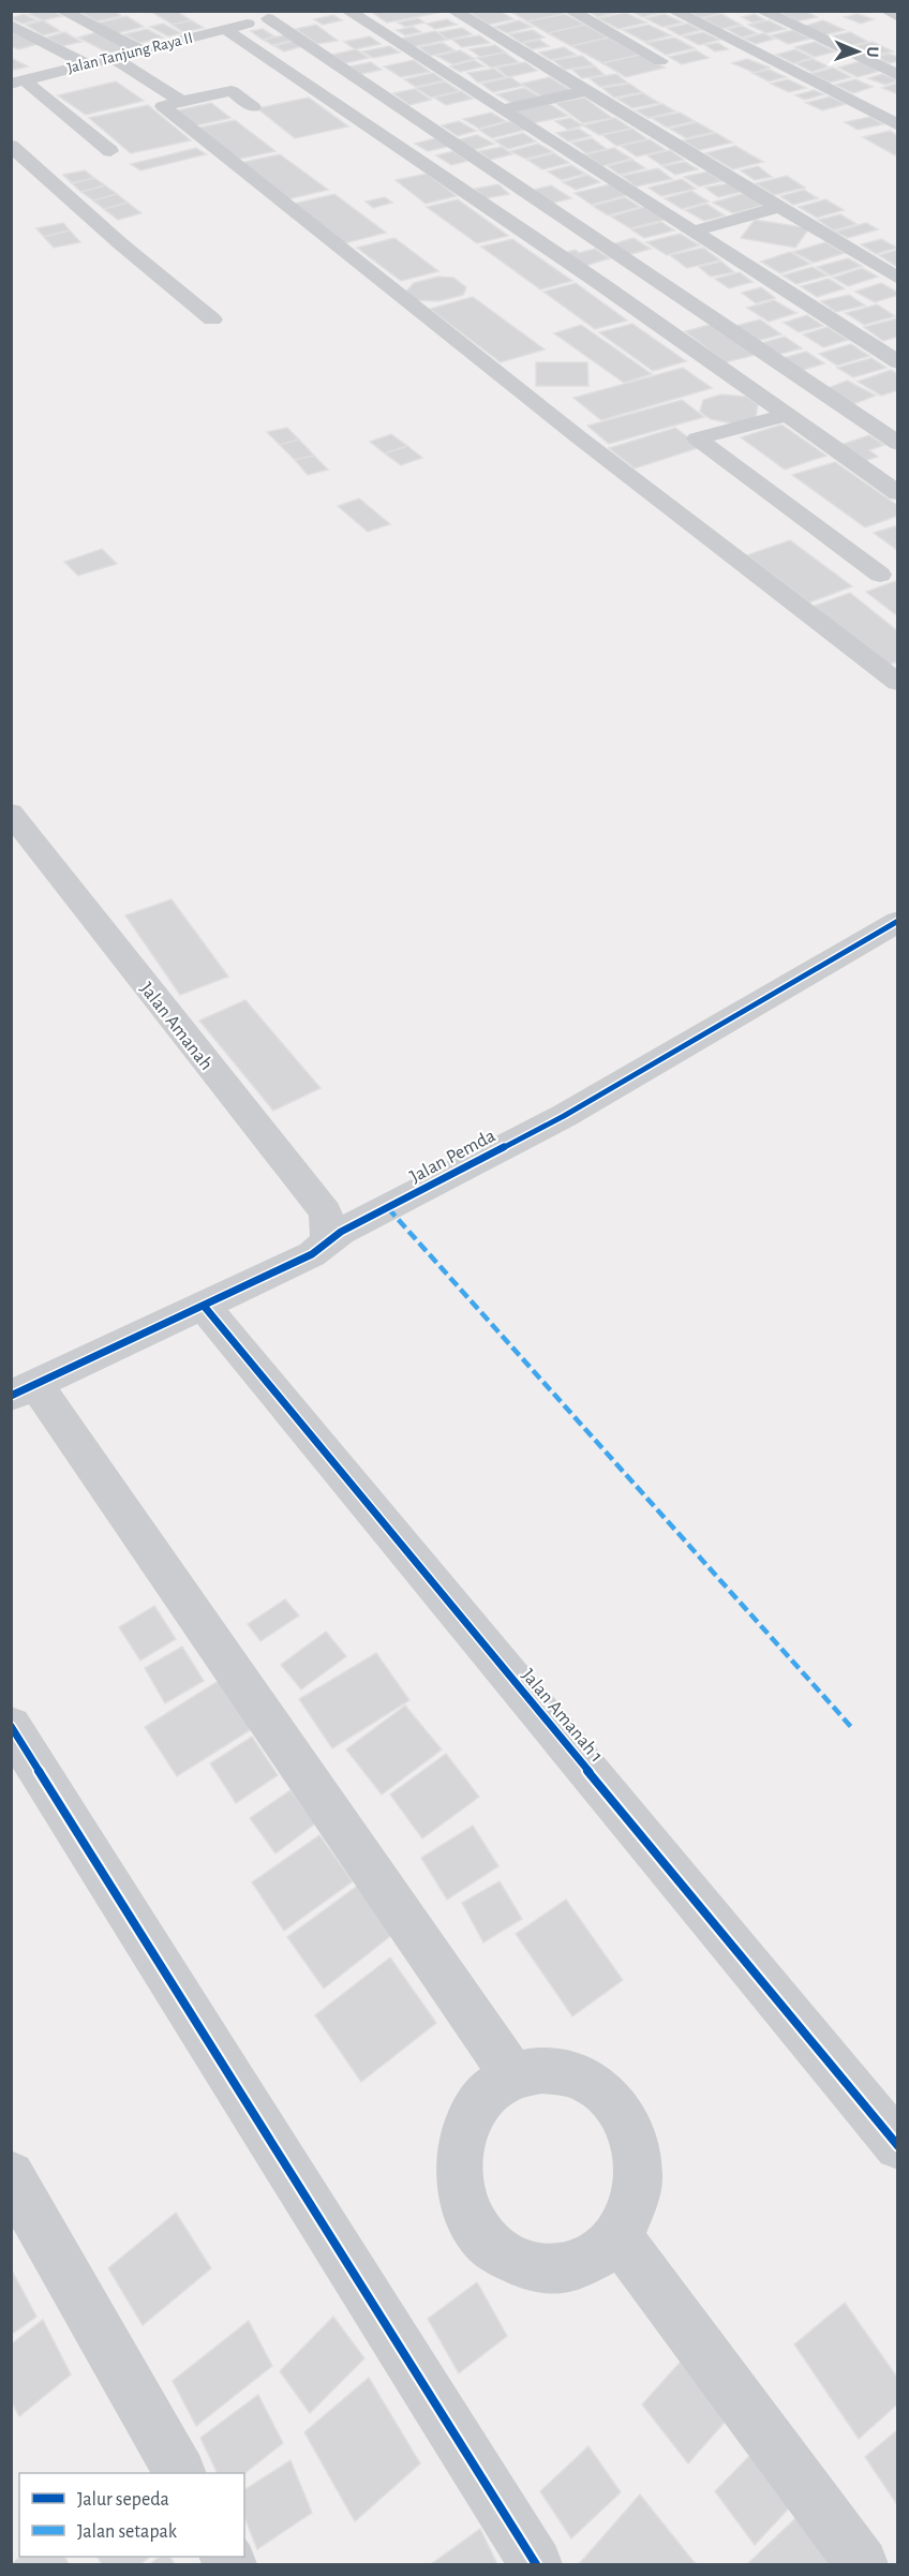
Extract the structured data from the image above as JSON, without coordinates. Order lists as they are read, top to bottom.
{
  "streets": {
    "street": [
      "Jalan Tanjung Raya II",
      "Jalan Amanah",
      "Jalan Pemda",
      "Jalan Amanah 1"
    ]
  },
  "crossings": [
    ["Jalan Amanah", "Jalan Pemda"],
    ["Jalan Pemda", "Jalan Amanah 1"]
  ],
  "legend": ["Jalur sepeda", "Jalan setapak"],
  "north": "right"
}
